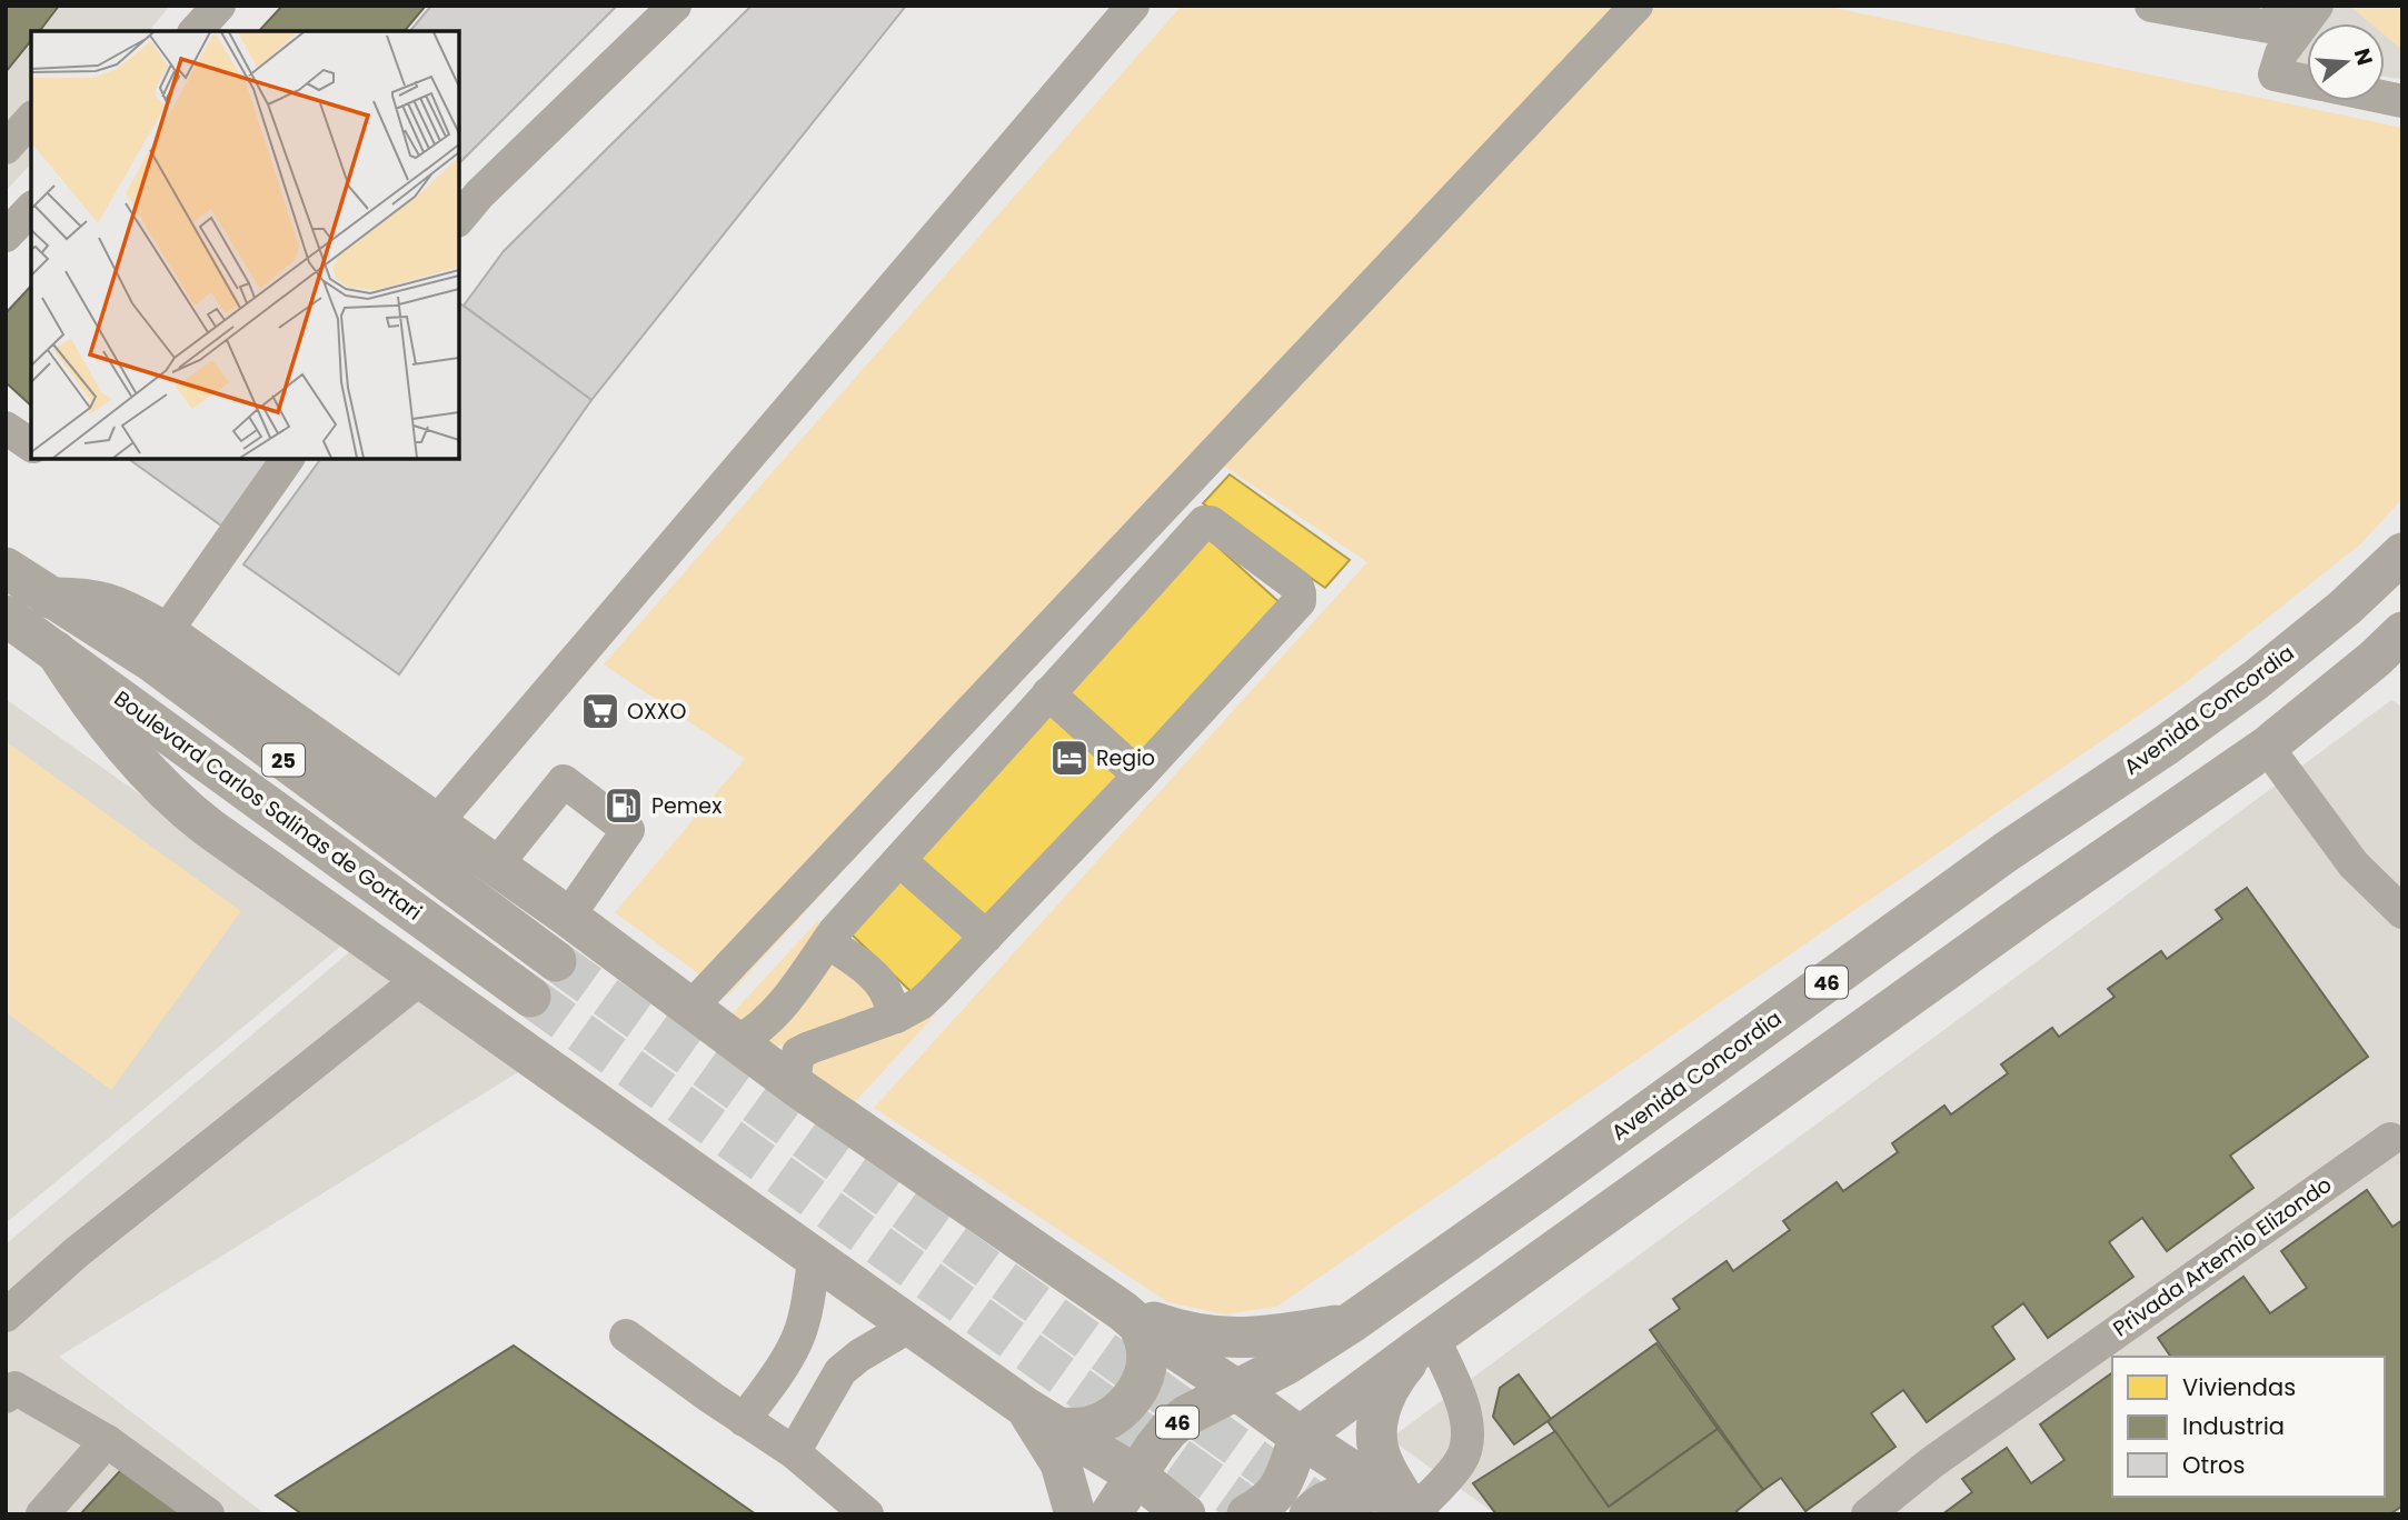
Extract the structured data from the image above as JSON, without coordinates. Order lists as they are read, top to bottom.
{
  "streets": {
    "main road": [
      "Avenida Concordia",
      "25",
      "Boulevard Carlos Salinas de Gortari",
      "46"
    ],
    "lane": ["Privada Artemio Elizondo"]
  },
  "places": {
    "supermarket": ["OXXO"],
    "hotel": ["Regio"],
    "fuel station": ["Pemex"]
  },
  "legend": ["Viviendas", "Industria", "Otros"],
  "north": "right"
}
